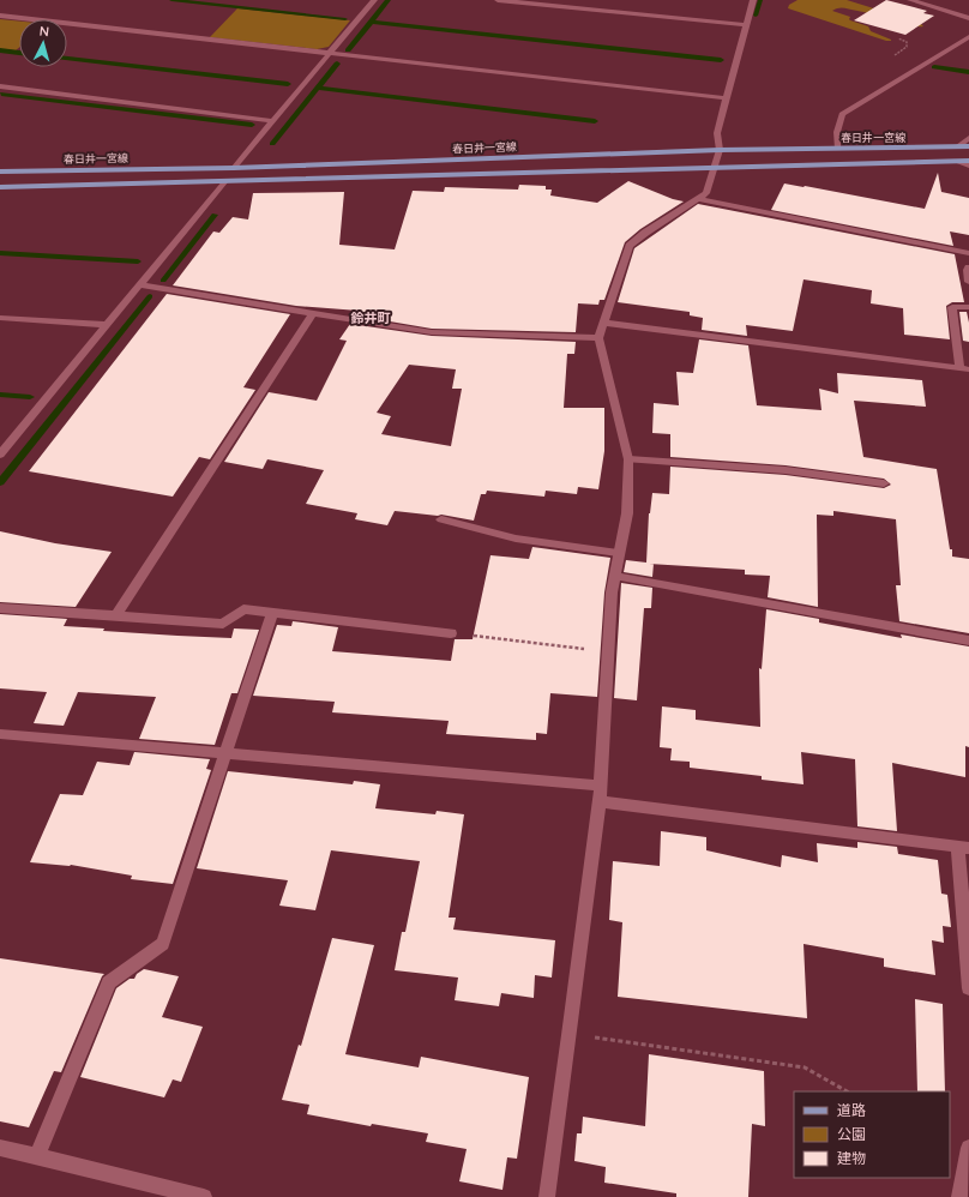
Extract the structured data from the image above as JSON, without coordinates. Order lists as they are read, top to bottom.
{
  "streets": {
    "main road": ["春日井一宮線"]
  },
  "districts": ["鈴井町"],
  "legend": ["道路", "公園", "建物"],
  "north": "top"
}
